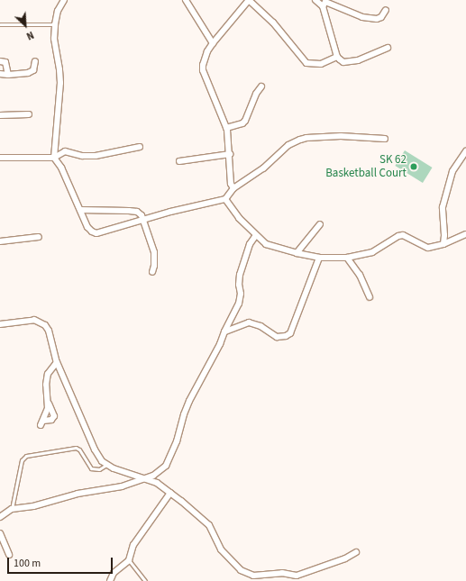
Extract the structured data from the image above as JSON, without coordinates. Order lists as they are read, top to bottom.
{
  "places": ["SK 62 Basketball Court"],
  "scale_bar": "100 m",
  "north": "bottom right"
}
